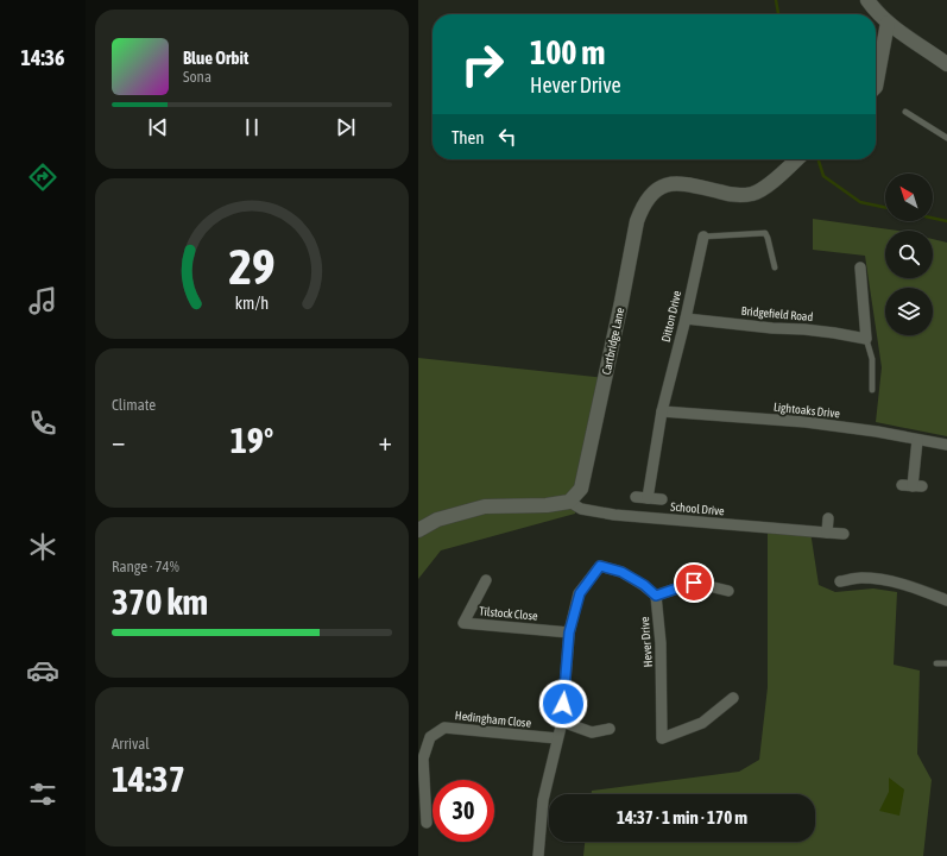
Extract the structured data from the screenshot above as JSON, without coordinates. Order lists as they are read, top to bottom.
{
  "streets": {
    "street": [
      "Bridgefield Road",
      "Ditton Drive",
      "Cartbridge Lane",
      "Lightoaks Drive",
      "School Drive",
      "Tilstock Close",
      "Hever Drive",
      "Hedingham Close"
    ]
  },
  "crossings": [
    ["Bridgefield Road", "Ditton Drive"],
    ["Ditton Drive", "Lightoaks Drive"],
    ["Cartbridge Lane", "School Drive"]
  ],
  "north": "top left",
  "page": {
    "tabs": "14:36",
    "turn": ["100 m", "Hever Drive"],
    "song": ["Blue Orbit", "Sona"],
    "then": "Then",
    "tile": [
      "Climate",
      ["Range · 74%", "370 km"],
      ["Arrival", "14:37"]
    ],
    "heat": ["−", "19°", "+"],
    "limit": "30",
    "trip": "14:37 · 1 min · 170 m",
    "gauge": ["29", "km/h"]
  }
}
